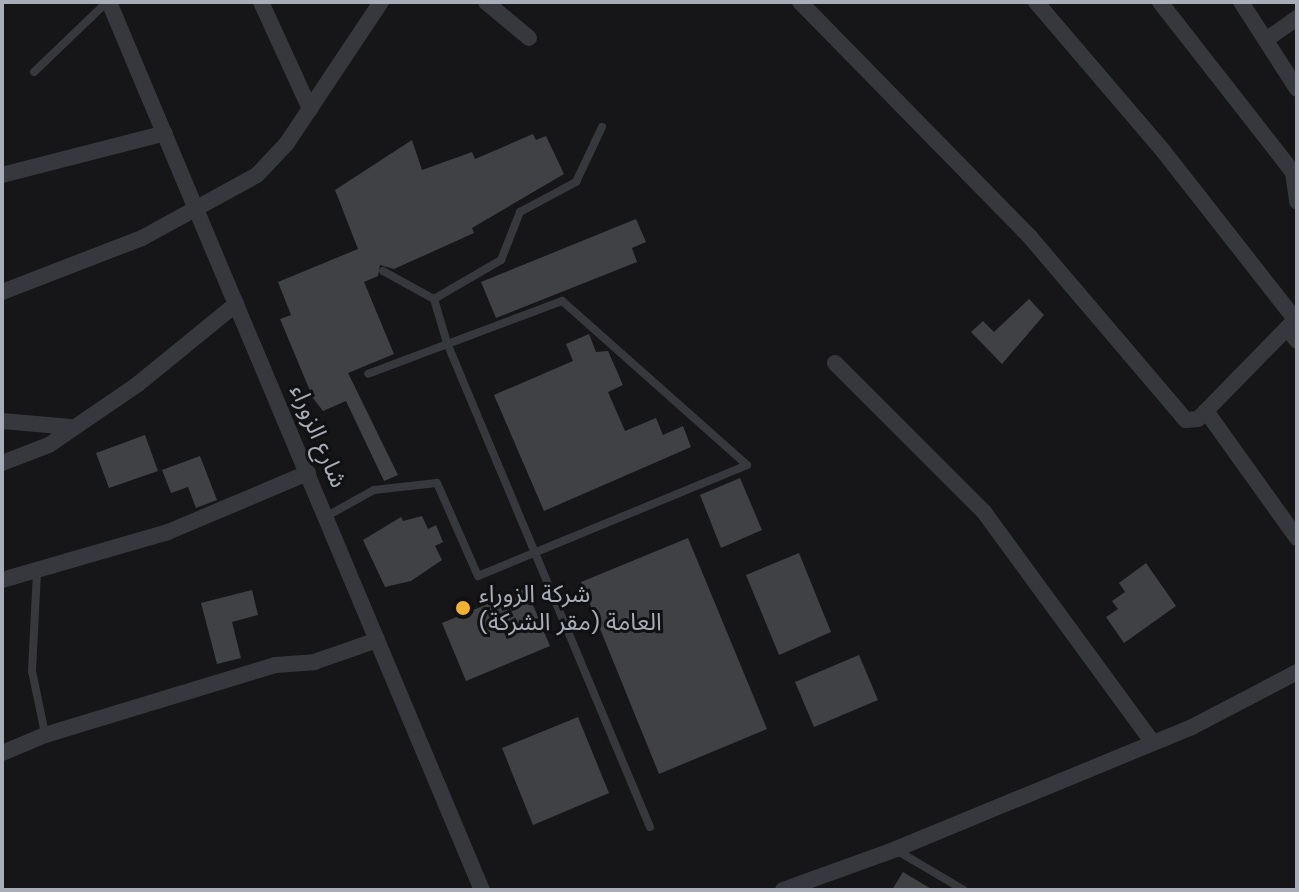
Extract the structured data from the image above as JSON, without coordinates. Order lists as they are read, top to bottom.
{
  "streets": {
    "street": ["شارع الزوراء"]
  },
  "places": ["شركة الزوراء العامة (مقر الشركة)"]
}
